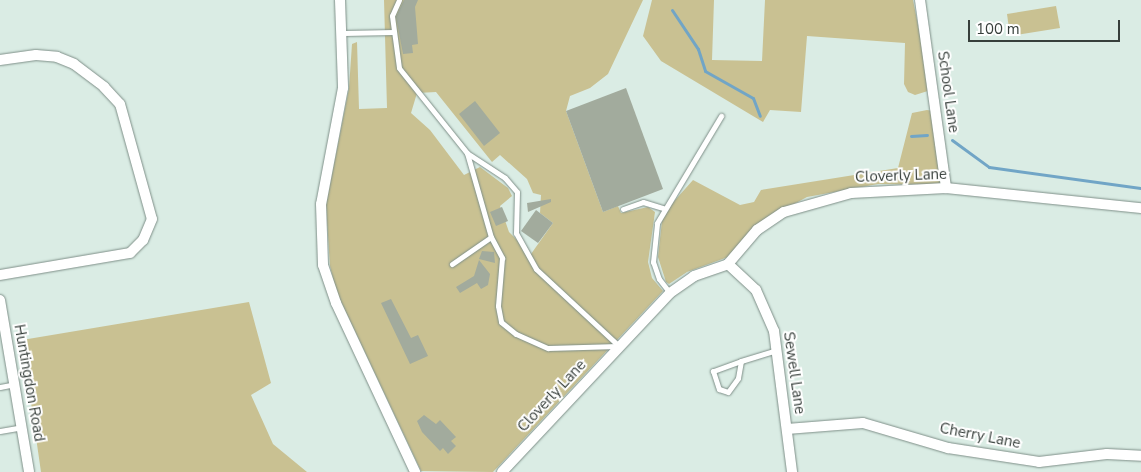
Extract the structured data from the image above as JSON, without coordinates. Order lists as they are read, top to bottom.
{
  "streets": {
    "street": [
      "School Lane",
      "Cloverly Lane",
      "Sewell Lane",
      "Huntingdon Road",
      "Cherry Lane"
    ]
  },
  "crossings": [
    ["School Lane", "Cloverly Lane"],
    ["Cloverly Lane", "Sewell Lane"],
    ["Sewell Lane", "Cherry Lane"]
  ],
  "scale_bar": "100 m"
}
